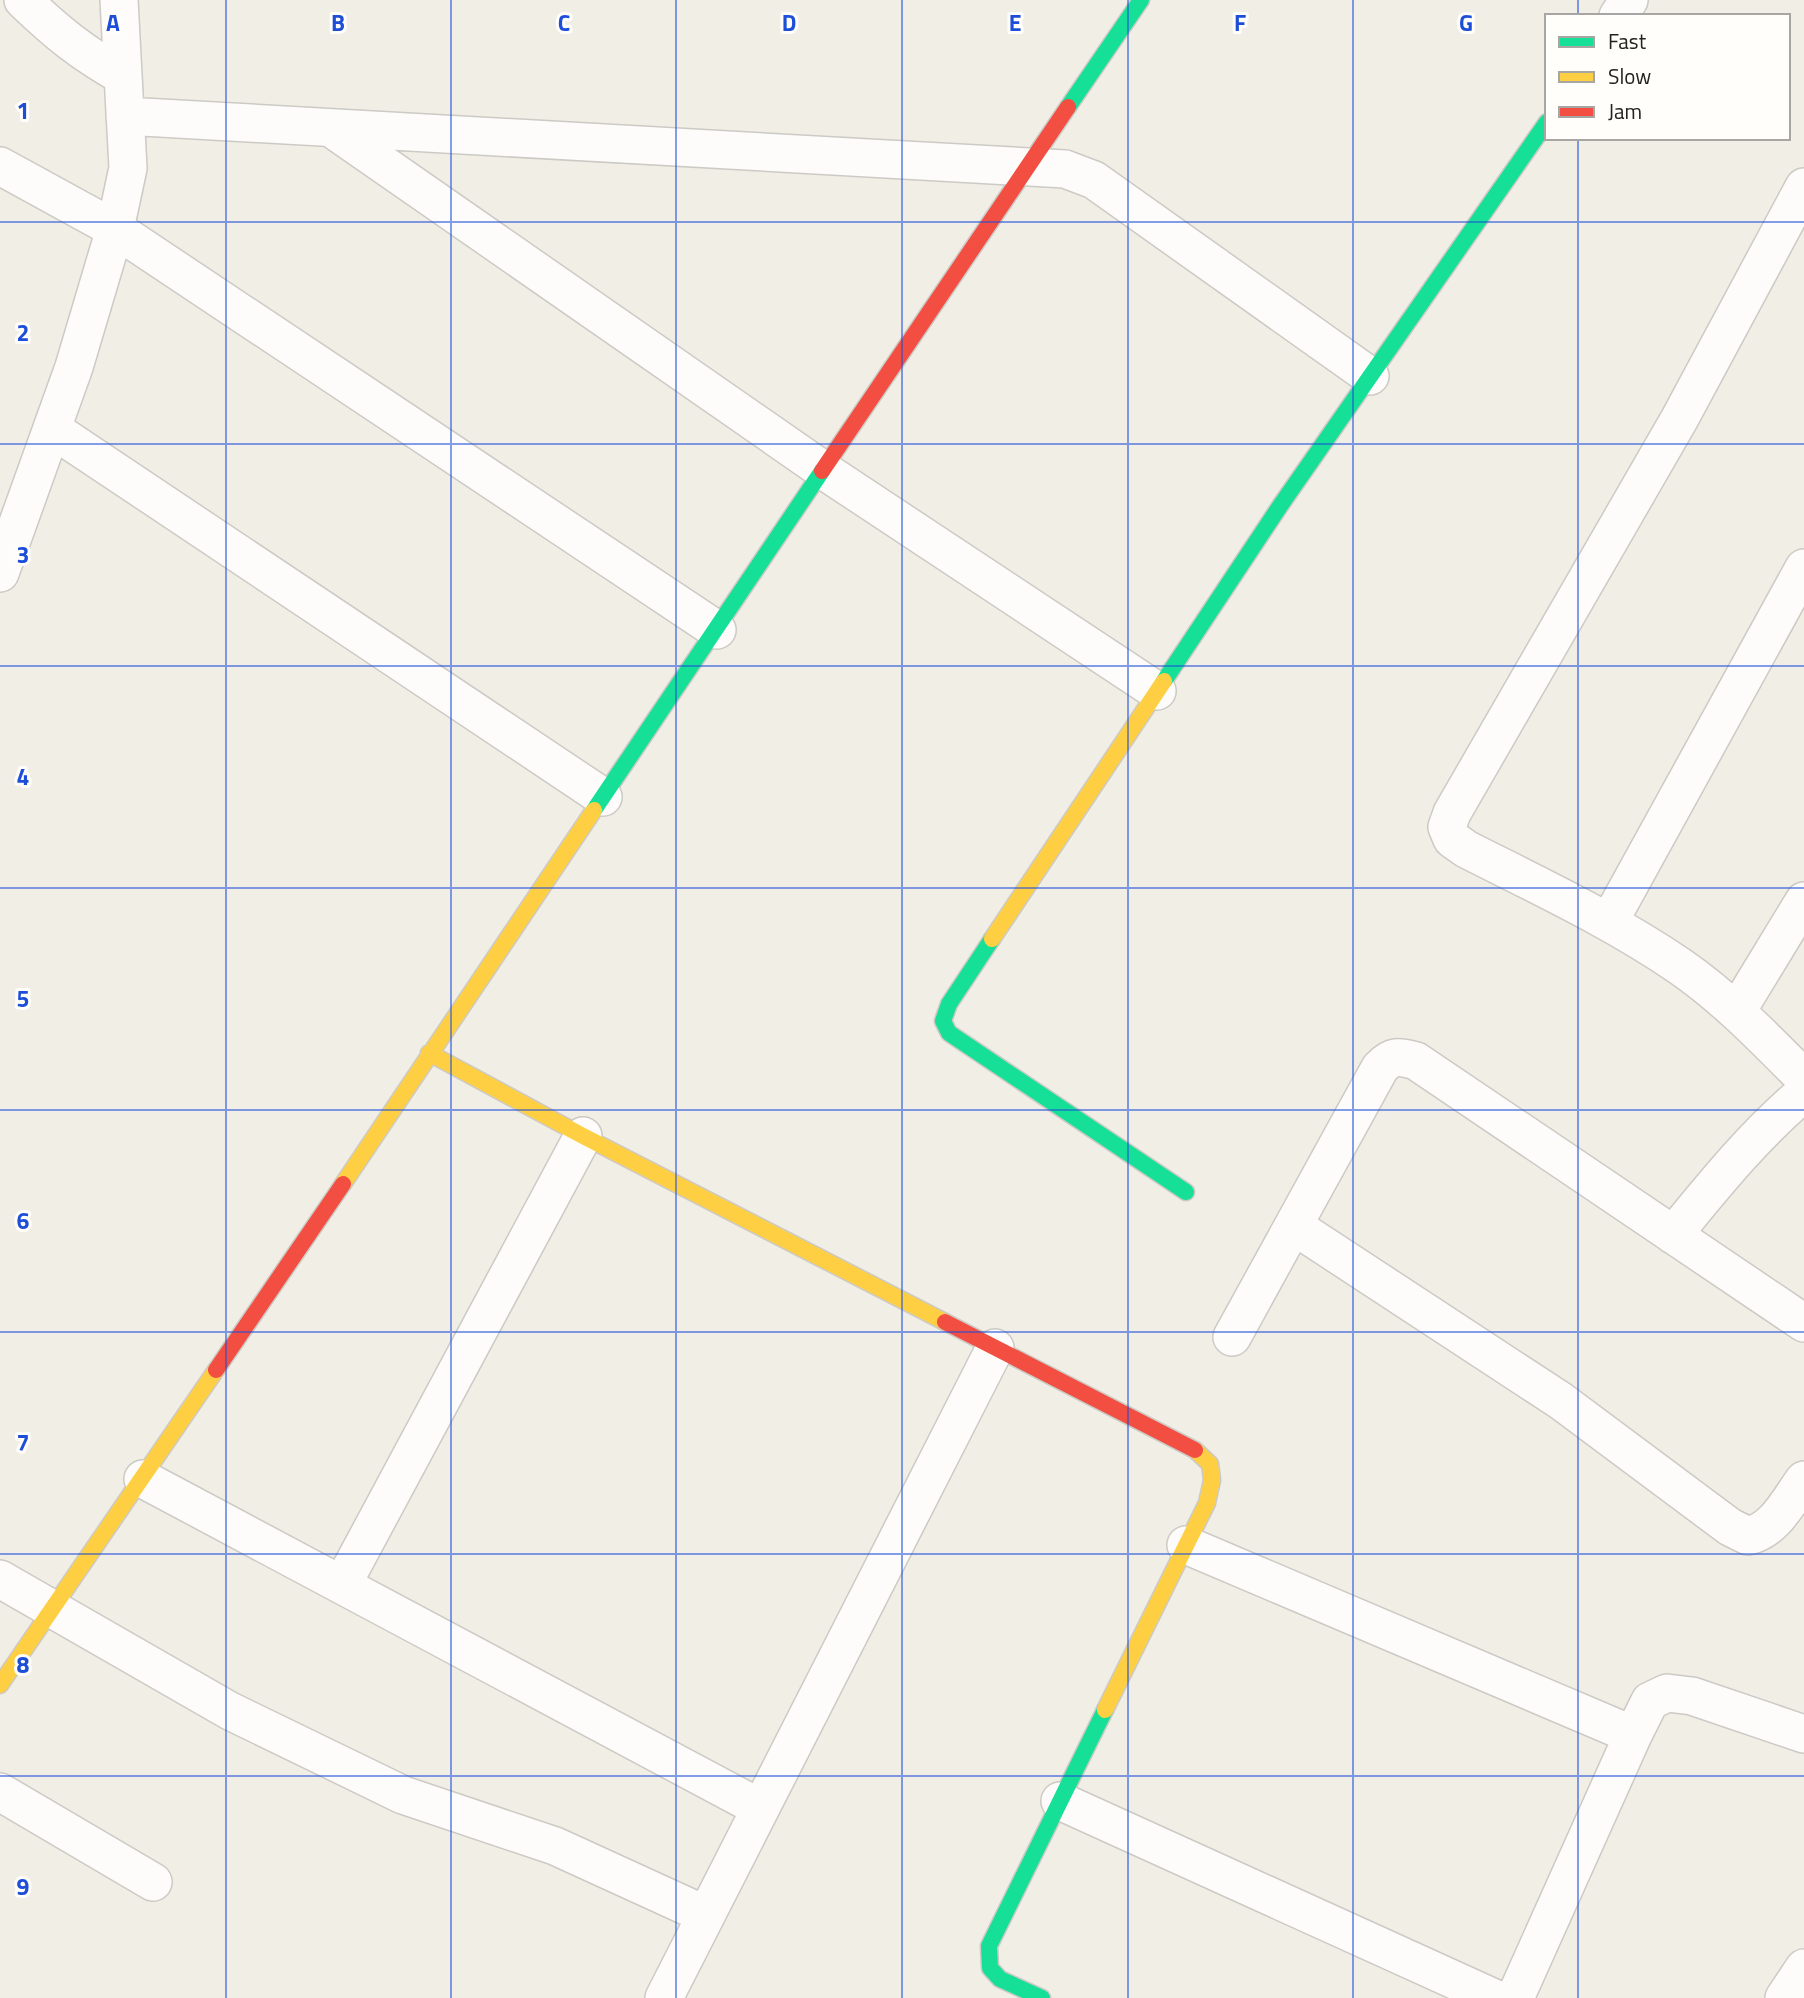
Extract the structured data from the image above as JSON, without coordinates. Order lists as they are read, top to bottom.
{
  "legend": ["Fast", "Slow", "Jam"],
  "grid": {
    "columns": [
      "A",
      "B",
      "C",
      "D",
      "E",
      "F",
      "G"
    ],
    "rows": [
      "1",
      "2",
      "3",
      "4",
      "5",
      "6",
      "7",
      "8",
      "9"
    ]
  }
}
